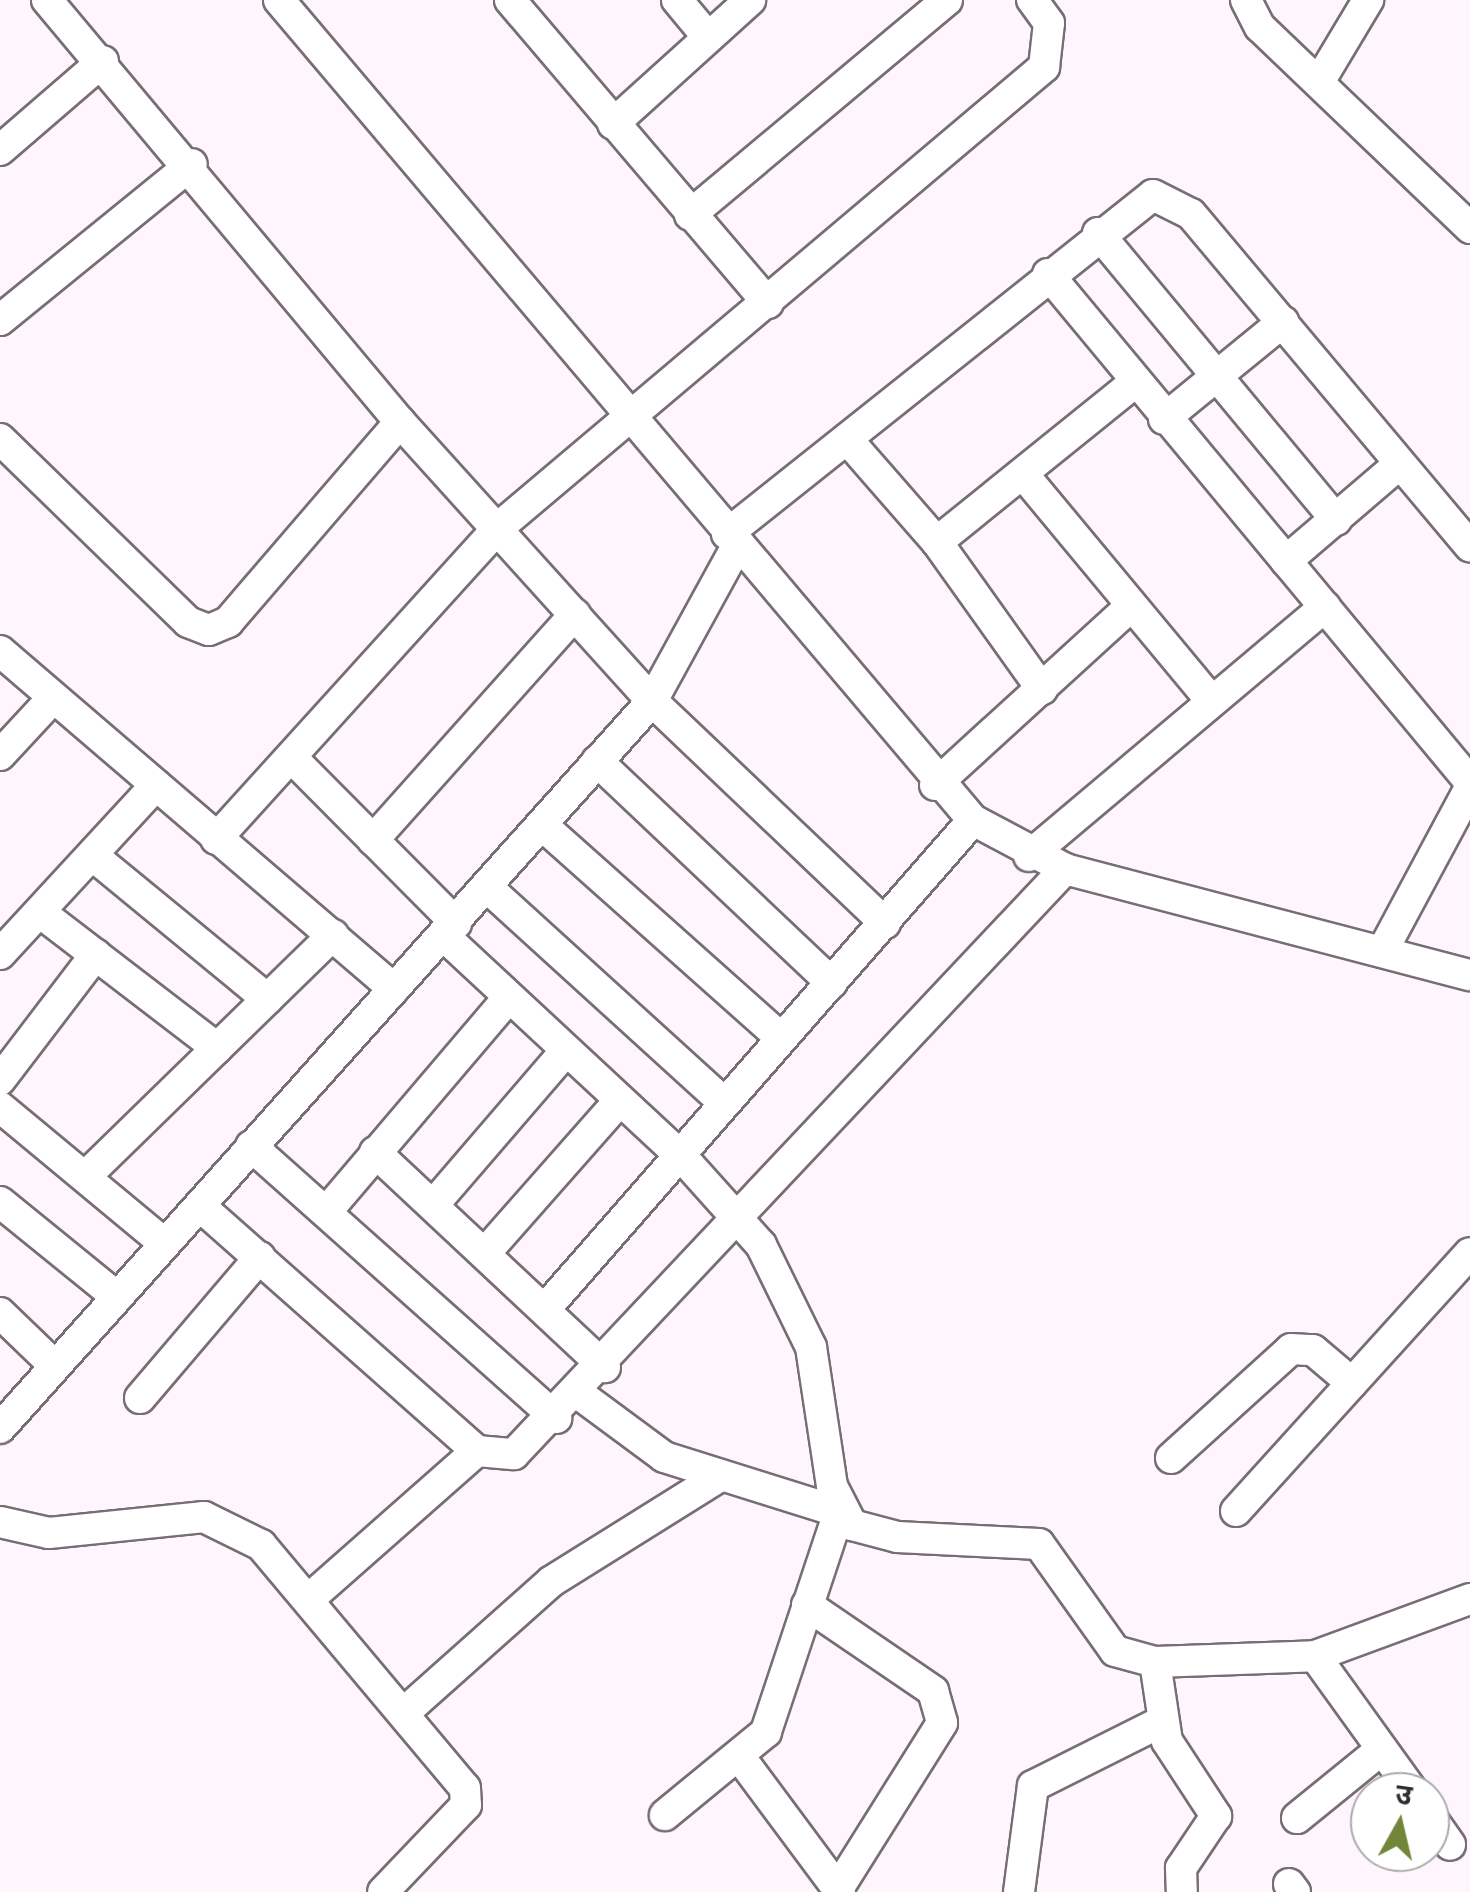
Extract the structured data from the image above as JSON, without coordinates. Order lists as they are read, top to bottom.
{
  "north": "top"
}
